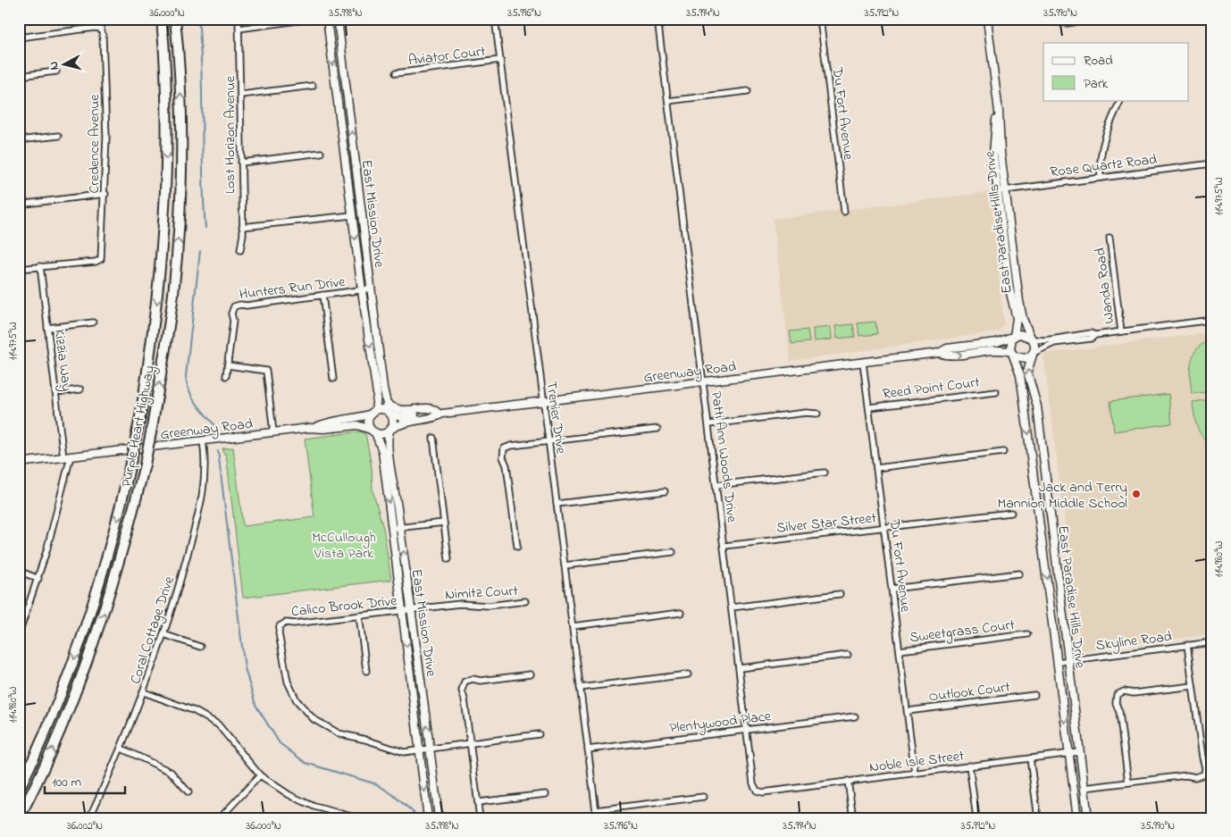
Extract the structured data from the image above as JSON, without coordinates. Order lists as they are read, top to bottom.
{
  "streets": {
    "highway": ["Purple Heart Highway"],
    "street": [
      "Aviator Court",
      "Du Fort Avenue",
      "Lost Horizon Avenue",
      "Credence Avenue",
      "Rose Quartz Road",
      "East Mission Drive",
      "East Paradise Hills Drive",
      "Wanda Road",
      "Hunters Run Drive",
      "Kizzia Way",
      "Greenway Road",
      "Reed Point Court",
      "Trenier Drive",
      "Patti Ann Woods Drive",
      "Silver Star Street",
      "Nimitz Court",
      "Calico Brook Drive",
      "Coral Cottage Drive",
      "Sweetgrass Court",
      "Skyline Road",
      "Outlook Court",
      "Plentywood Place",
      "Noble Isle Street"
    ]
  },
  "crossings": [
    ["Aviator Court", "Trenier Drive"],
    ["Du Fort Avenue", "Greenway Road"],
    ["Du Fort Avenue", "Reed Point Court"],
    ["Du Fort Avenue", "Silver Star Street"],
    ["Du Fort Avenue", "Sweetgrass Court"],
    ["Du Fort Avenue", "Outlook Court"],
    ["Du Fort Avenue", "Noble Isle Street"],
    ["Credence Avenue", "Kizzia Way"],
    ["Rose Quartz Road", "East Paradise Hills Drive"],
    ["East Mission Drive", "Hunters Run Drive"],
    ["East Mission Drive", "Greenway Road"],
    ["East Mission Drive", "Nimitz Court"],
    ["East Mission Drive", "Calico Brook Drive"],
    ["East Paradise Hills Drive", "Greenway Road"],
    ["East Paradise Hills Drive", "Skyline Road"],
    ["East Paradise Hills Drive", "Noble Isle Street"],
    ["Kizzia Way", "Greenway Road"],
    ["Greenway Road", "Trenier Drive"],
    ["Greenway Road", "Patti Ann Woods Drive"],
    ["Greenway Road", "Coral Cottage Drive"],
    ["Trenier Drive", "Plentywood Place"],
    ["Patti Ann Woods Drive", "Silver Star Street"],
    ["Patti Ann Woods Drive", "Plentywood Place"],
    ["Patti Ann Woods Drive", "Noble Isle Street"],
    ["Nimitz Court", "Calico Brook Drive"]
  ],
  "parks": ["McCullough Vista Park"],
  "places": ["Jack and Terry Mannion Middle School"],
  "legend": ["Road", "Park"],
  "scale_bar": "100 m",
  "north": "left",
  "coordinates": [
    "36.000°N",
    "35.998°N",
    "35.996°N",
    "35.994°N",
    "35.992°N",
    "35.990°N",
    "114.975°W",
    "114.980°W",
    "36.002°N"
  ]
}
